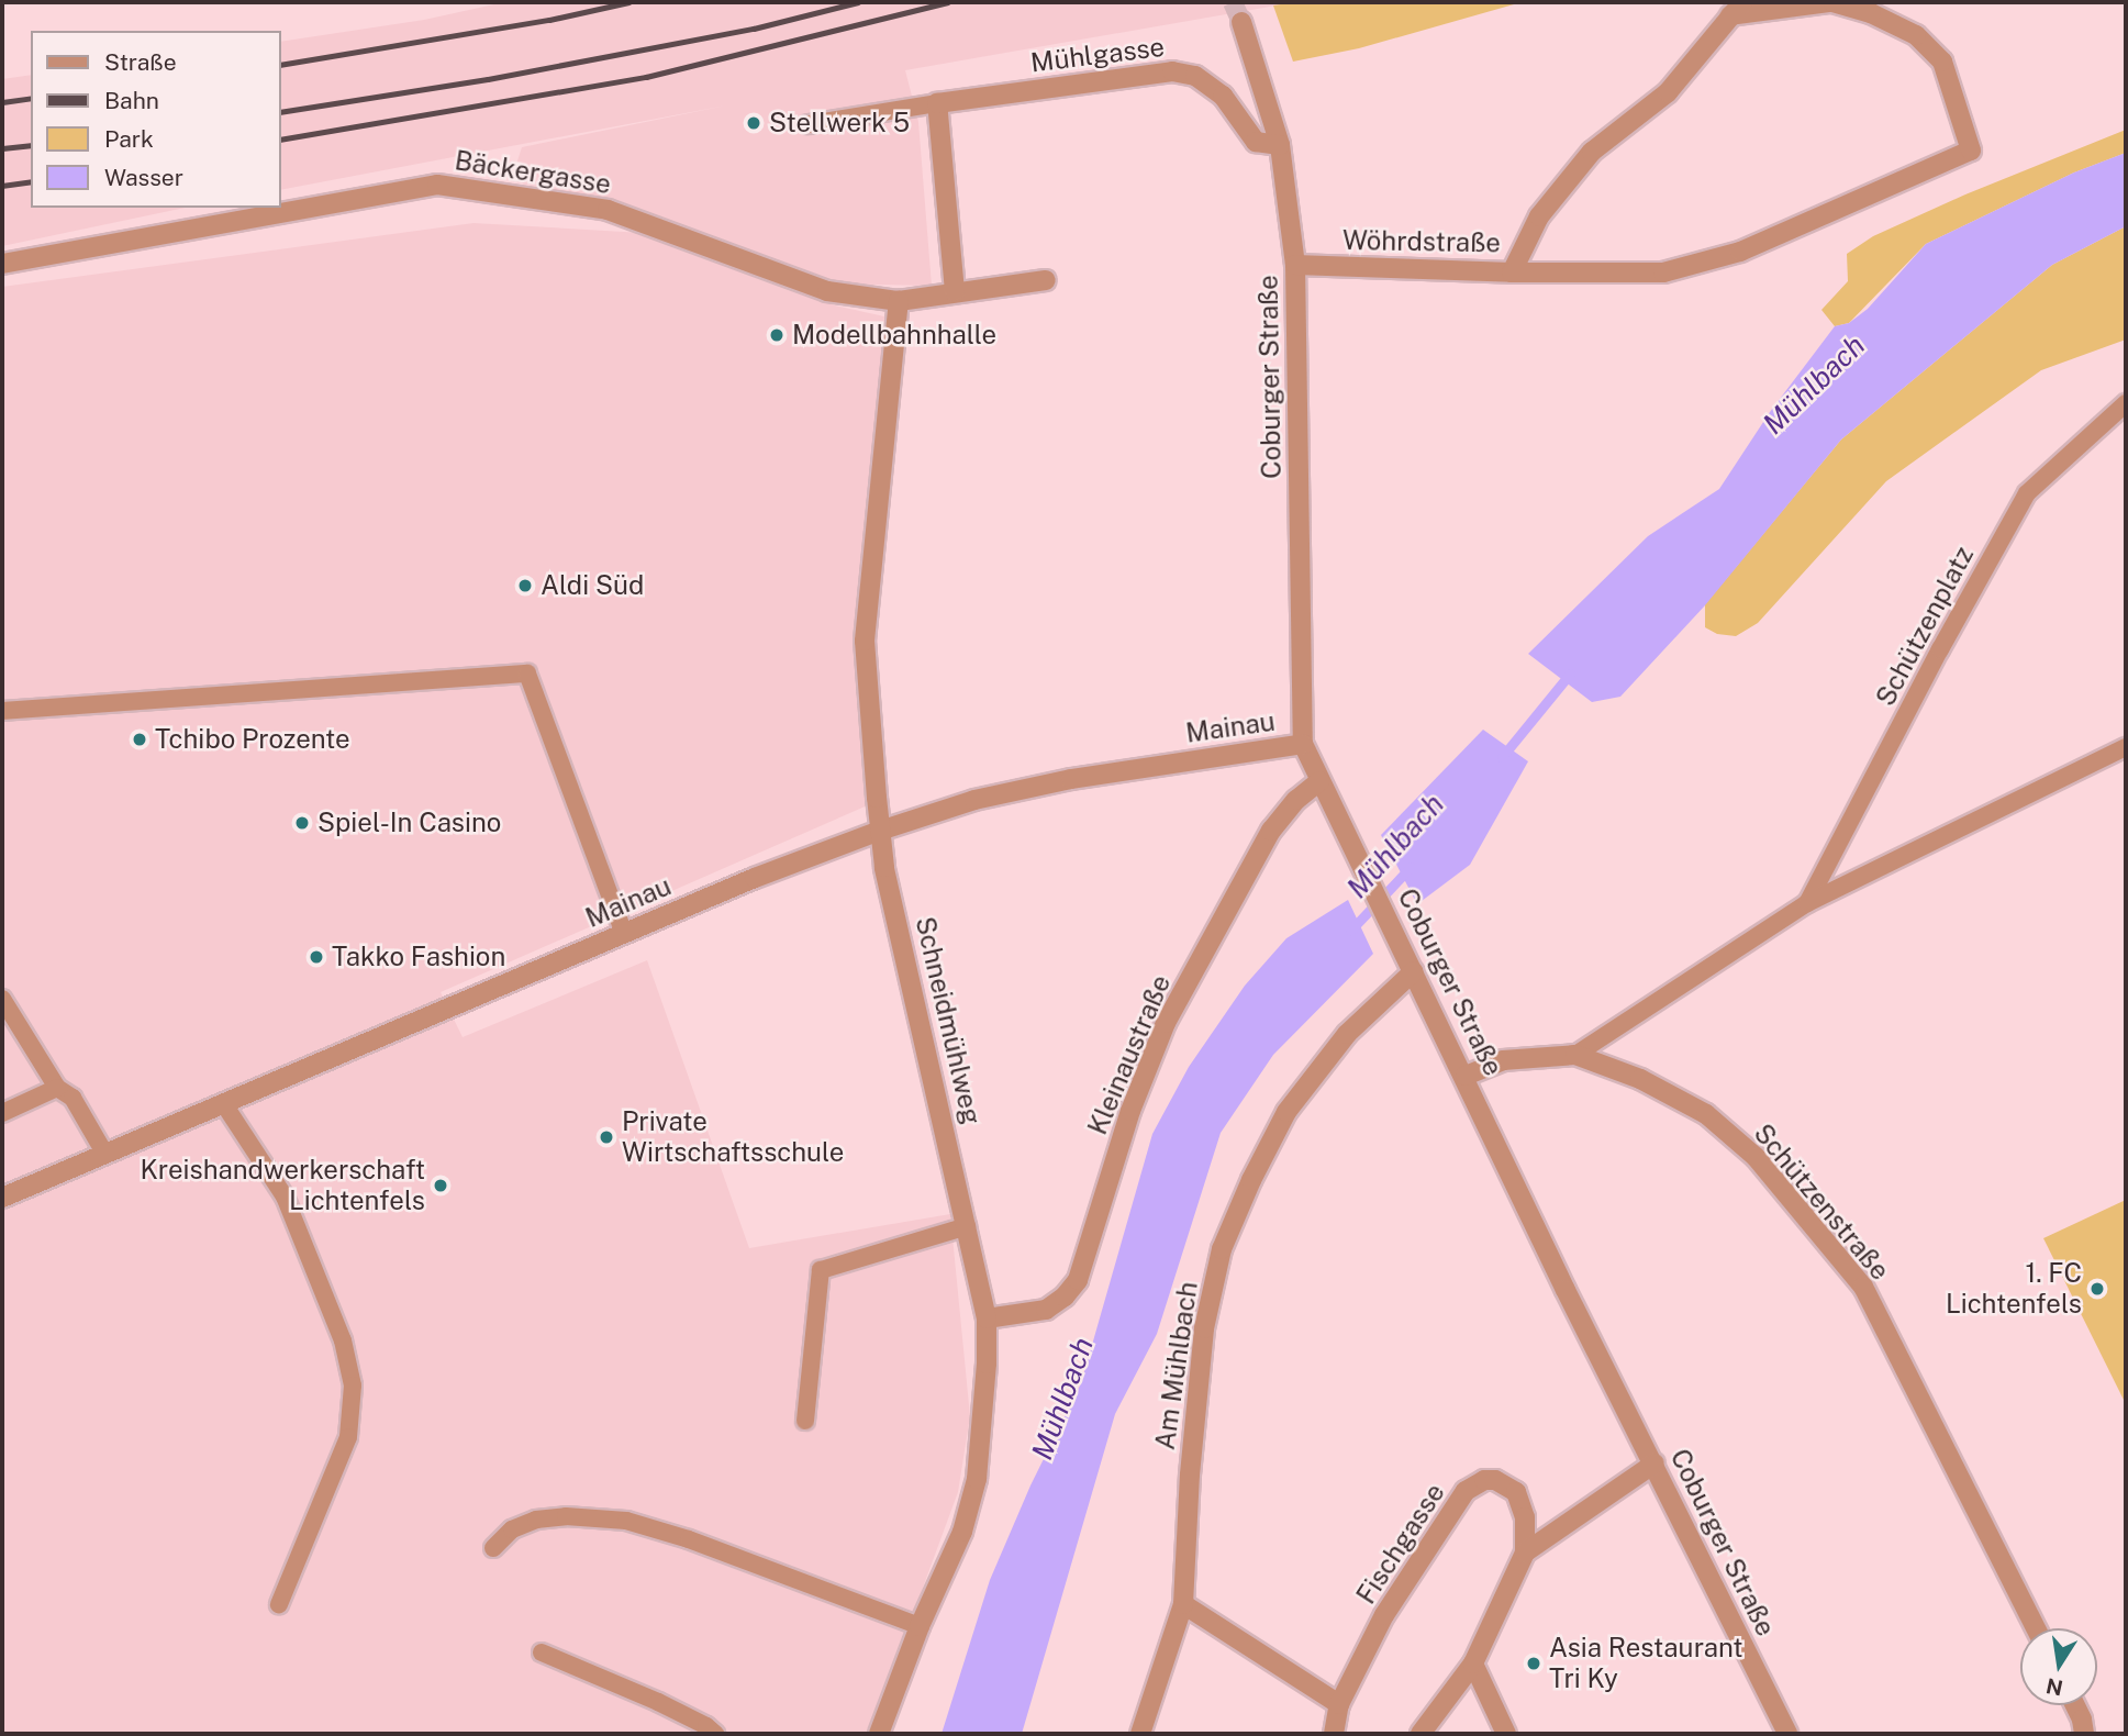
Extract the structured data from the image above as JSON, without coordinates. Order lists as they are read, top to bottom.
{
  "streets": {
    "street": [
      "Mühlgasse",
      "Bäckergasse",
      "Wöhrdstraße",
      "Coburger Straße",
      "Mainau",
      "Schneidmühlweg",
      "Kleinaustraße",
      "Schützenstraße",
      "Am Mühlbach",
      "Fischgasse"
    ],
    "lane": ["Schützenplatz"]
  },
  "crossings": [
    ["Mühlgasse", "Coburger Straße"],
    ["Bäckergasse", "Schneidmühlweg"],
    ["Wöhrdstraße", "Coburger Straße"],
    ["Coburger Straße", "Mainau"],
    ["Coburger Straße", "Kleinaustraße"],
    ["Coburger Straße", "Schützenstraße"],
    ["Coburger Straße", "Am Mühlbach"],
    ["Schützenplatz", "Schützenstraße"],
    ["Mainau", "Schneidmühlweg"],
    ["Schneidmühlweg", "Kleinaustraße"]
  ],
  "water": ["Mühlbach"],
  "places": [
    "Stellwerk 5",
    "Modellbahnhalle",
    "Aldi Süd",
    "Tchibo Prozente",
    "Spiel-In Casino",
    "Takko Fashion",
    "Private Wirtschaftsschule",
    "Kreishandwerkerschaft Lichtenfels",
    "1. FC Lichtenfels",
    "Asia Restaurant Tri Ky"
  ],
  "legend": [
    "Straße",
    "Bahn",
    "Park",
    "Wasser"
  ],
  "north": "bottom"
}
